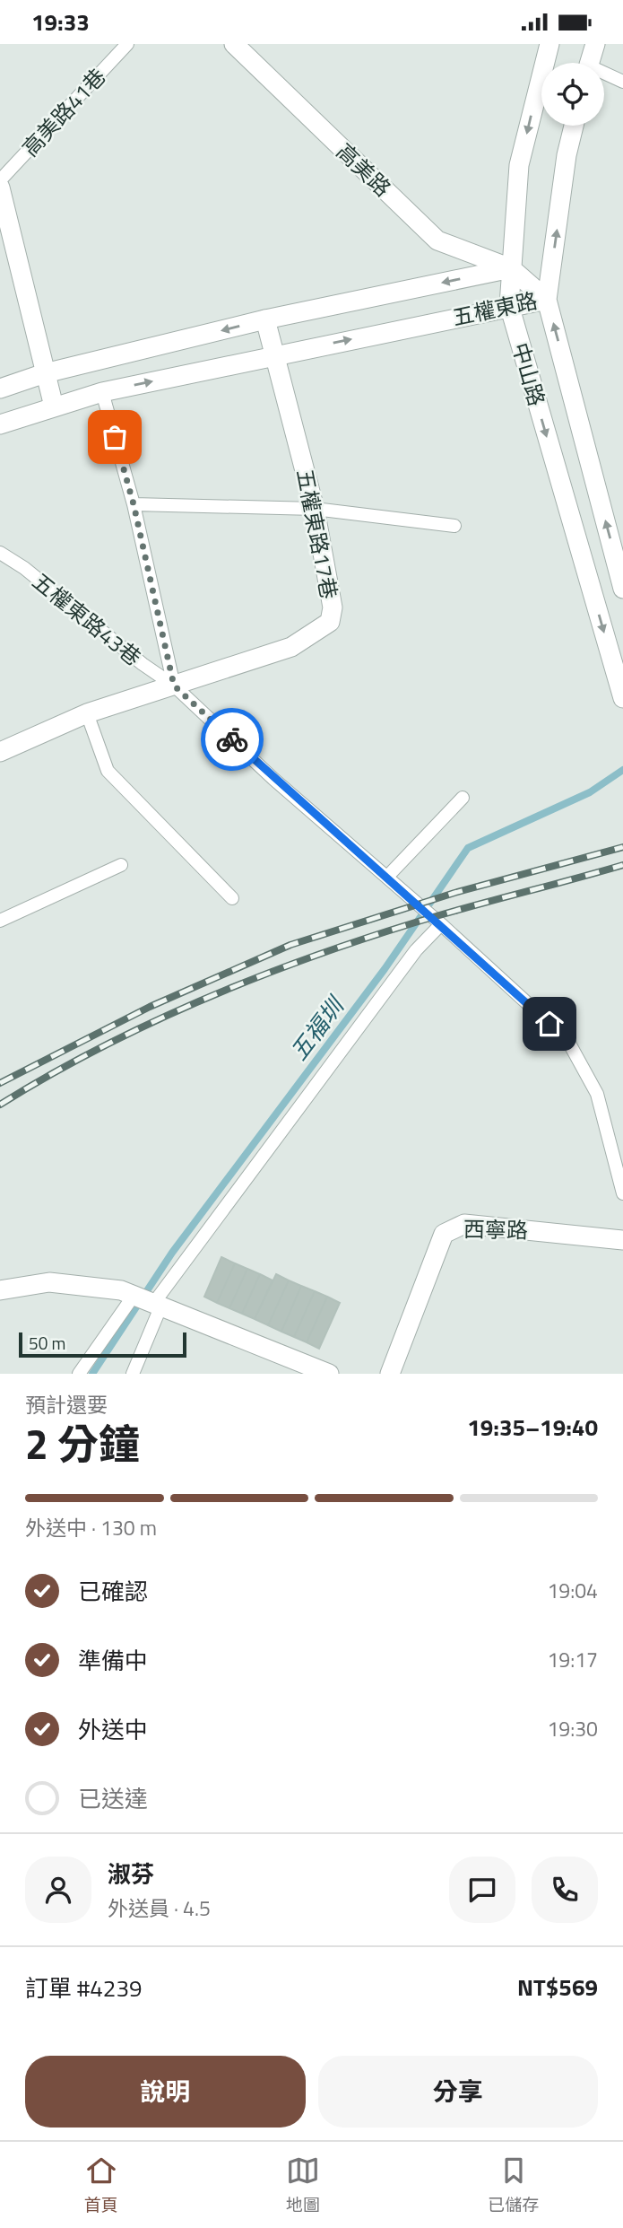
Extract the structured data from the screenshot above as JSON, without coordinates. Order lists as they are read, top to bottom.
{
  "streets": {
    "street": [
      "高美路",
      "五權東路",
      "中山路",
      "五權東路17巷",
      "西寧路"
    ],
    "lane": ["高美路41巷", "五權東路43巷"]
  },
  "crossings": [
    ["高美路", "五權東路"],
    ["高美路", "中山路"],
    ["五權東路", "中山路"],
    ["五權東路", "五權東路17巷"],
    ["五權東路17巷", "五權東路43巷"]
  ],
  "water": ["五福圳"],
  "scale_bar": "50 m",
  "page": {
    "status": "19:33",
    "scale": "50 m",
    "heading": ["2 分鐘", "預計還要", "19:35–19:40"],
    "panel": [
      "淑芬",
      "外送員 · 4.5",
      "訂單 #4239",
      "NT$569"
    ],
    "bar": "外送中 · 130 m",
    "list": [
      ["已確認", "19:04"],
      ["準備中", "19:17"],
      ["外送中", "19:30"],
      "已送達"
    ],
    "buttons": ["說明", "分享"],
    "tabs": ["首頁", "地圖", "已儲存"]
  }
}
